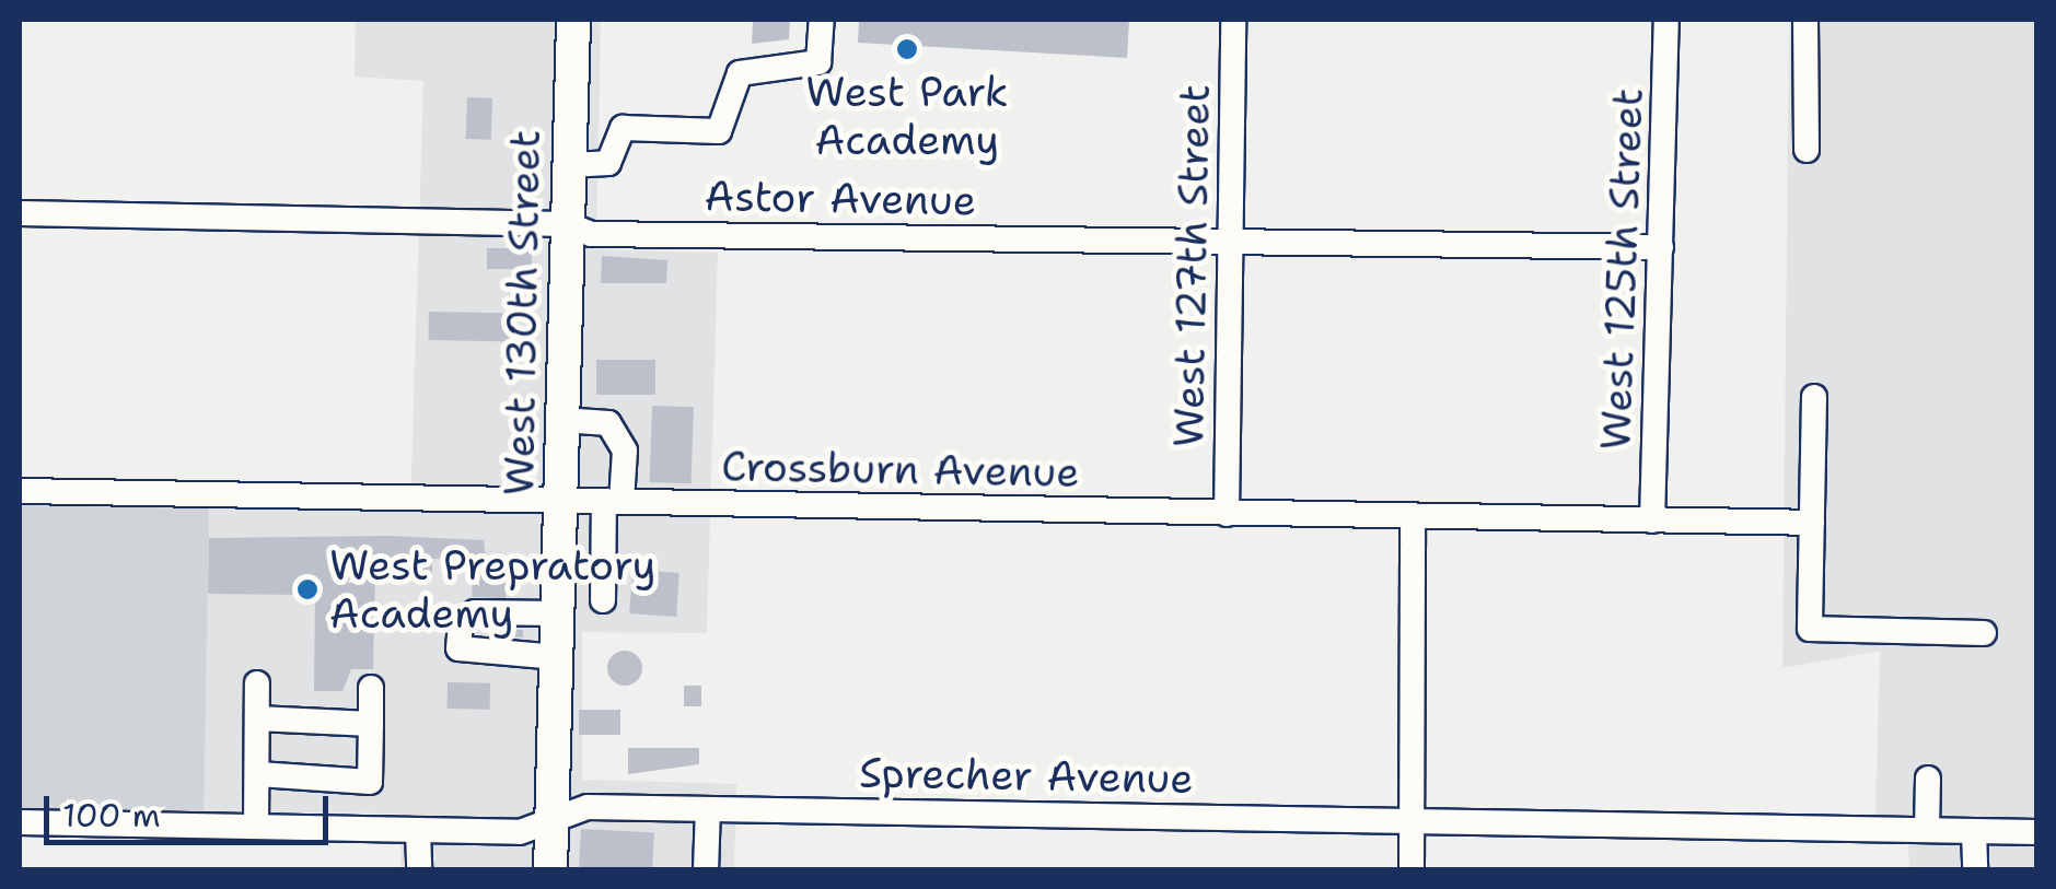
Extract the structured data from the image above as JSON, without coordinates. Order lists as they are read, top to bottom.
{
  "streets": {
    "main road": ["West 130th Street"],
    "street": [
      "Astor Avenue",
      "West 127th Street",
      "West 125th Street",
      "Crossburn Avenue",
      "Sprecher Avenue"
    ]
  },
  "crossings": [
    ["Astor Avenue", "West 127th Street"],
    ["Astor Avenue", "West 125th Street"],
    ["Astor Avenue", "West 130th Street"],
    ["West 127th Street", "Crossburn Avenue"],
    ["West 125th Street", "Crossburn Avenue"],
    ["West 130th Street", "Crossburn Avenue"],
    ["West 130th Street", "Sprecher Avenue"]
  ],
  "places": ["West Park Academy", "West Prepratory Academy"],
  "scale_bar": "100 m"
}
